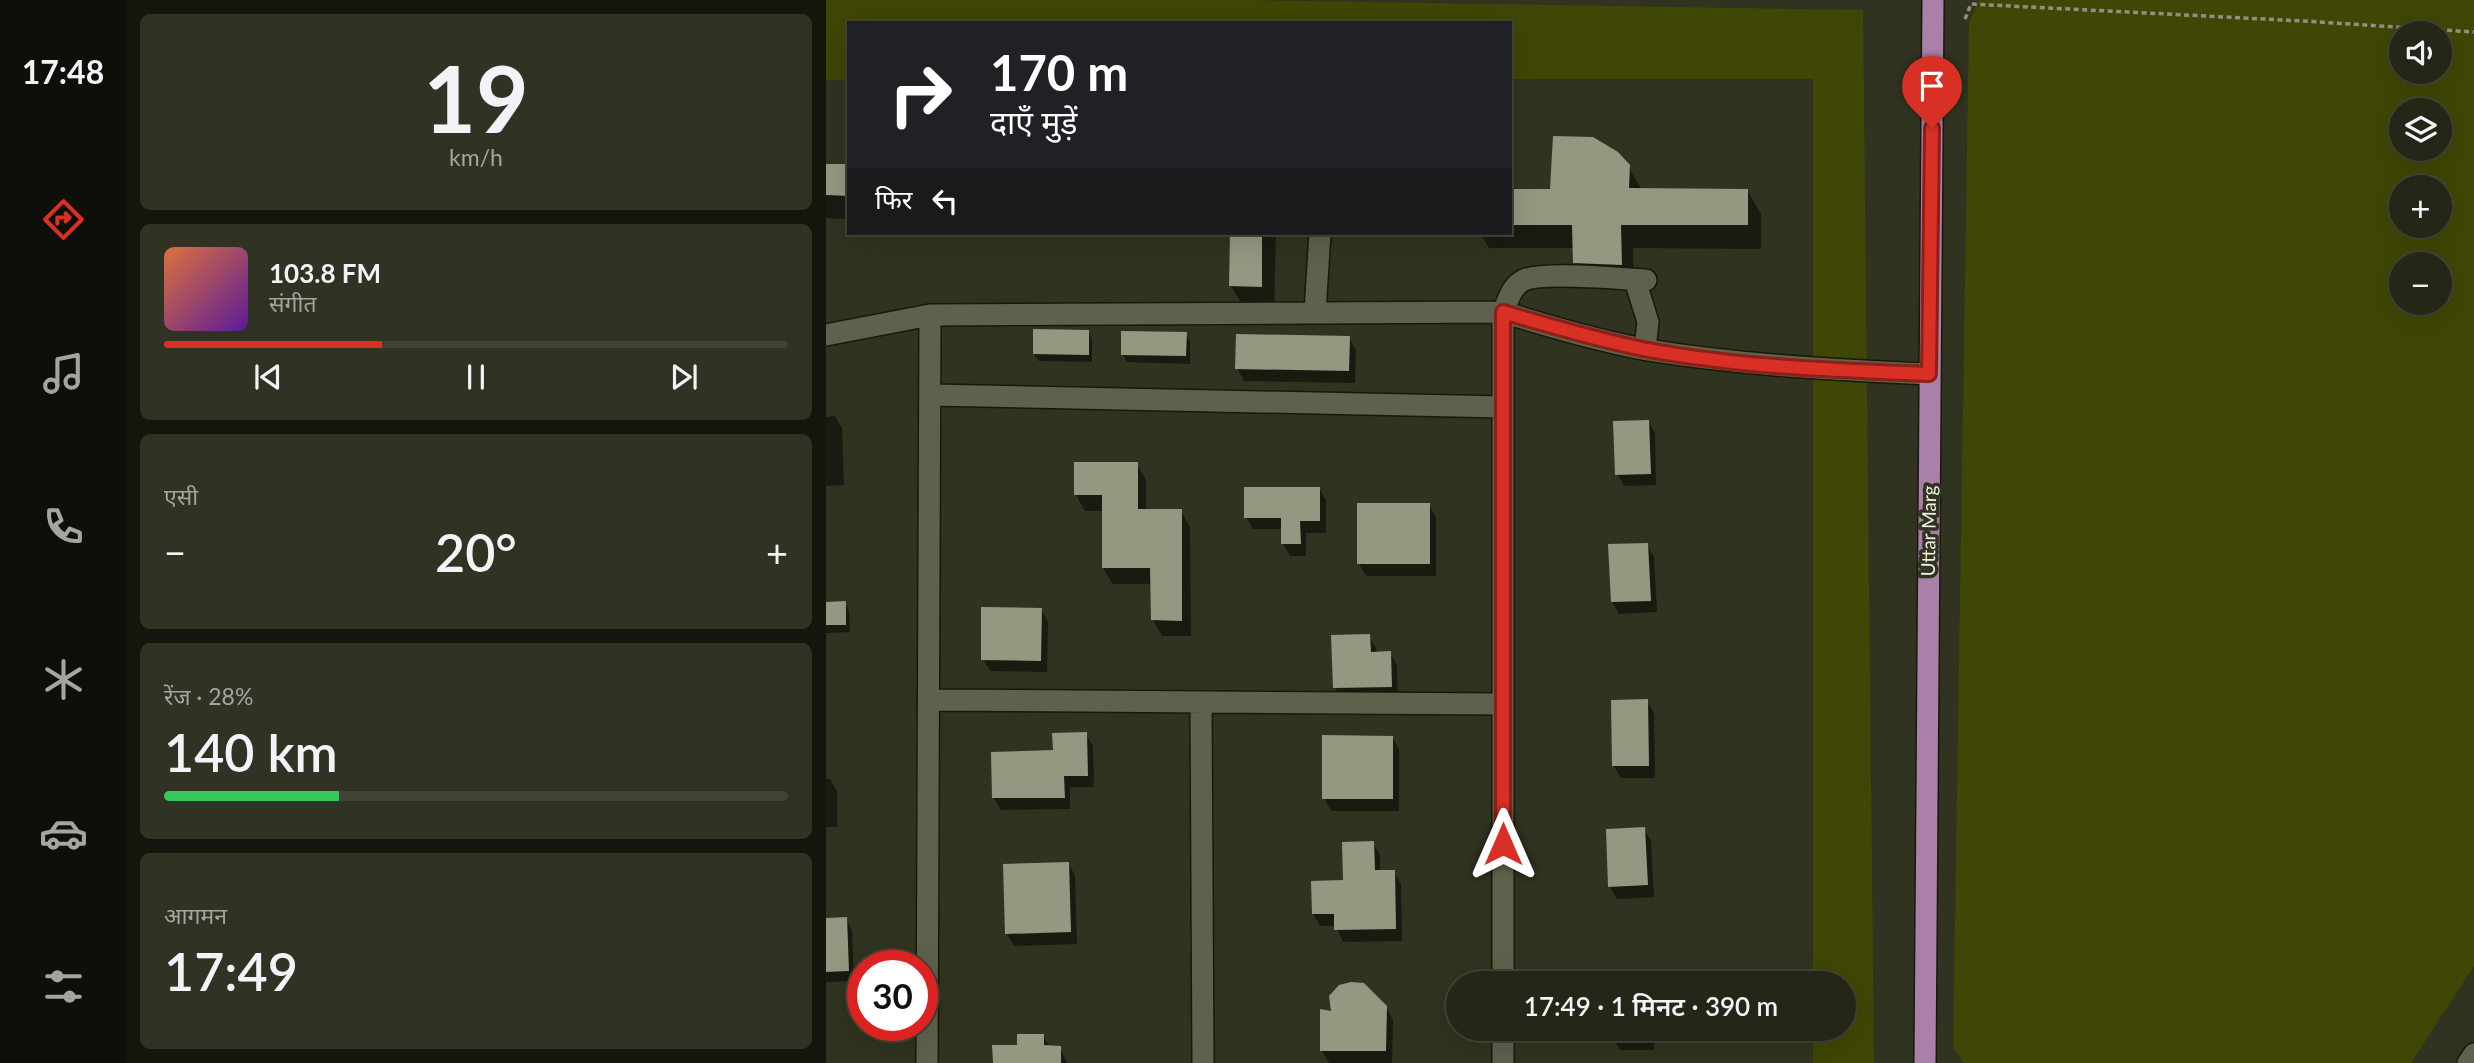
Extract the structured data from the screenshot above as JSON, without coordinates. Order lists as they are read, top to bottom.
{
  "streets": {
    "main road": ["Uttar Marg"]
  },
  "page": {
    "tabs": "17:48",
    "tile": [
      ["19", "km/h"],
      "एसी",
      ["रेंज · 28%", "140 km"],
      ["आगमन", "17:49"]
    ],
    "map_buttons": ["+", "−"],
    "turn": ["170 m", "दाएँ मुड़ें"],
    "then": "फिर",
    "song": ["103.8 FM", "संगीत"],
    "heat": ["−", "20°", "+"],
    "limit": "30",
    "trip": "17:49 · 1 मिनट · 390 m"
  }
}
